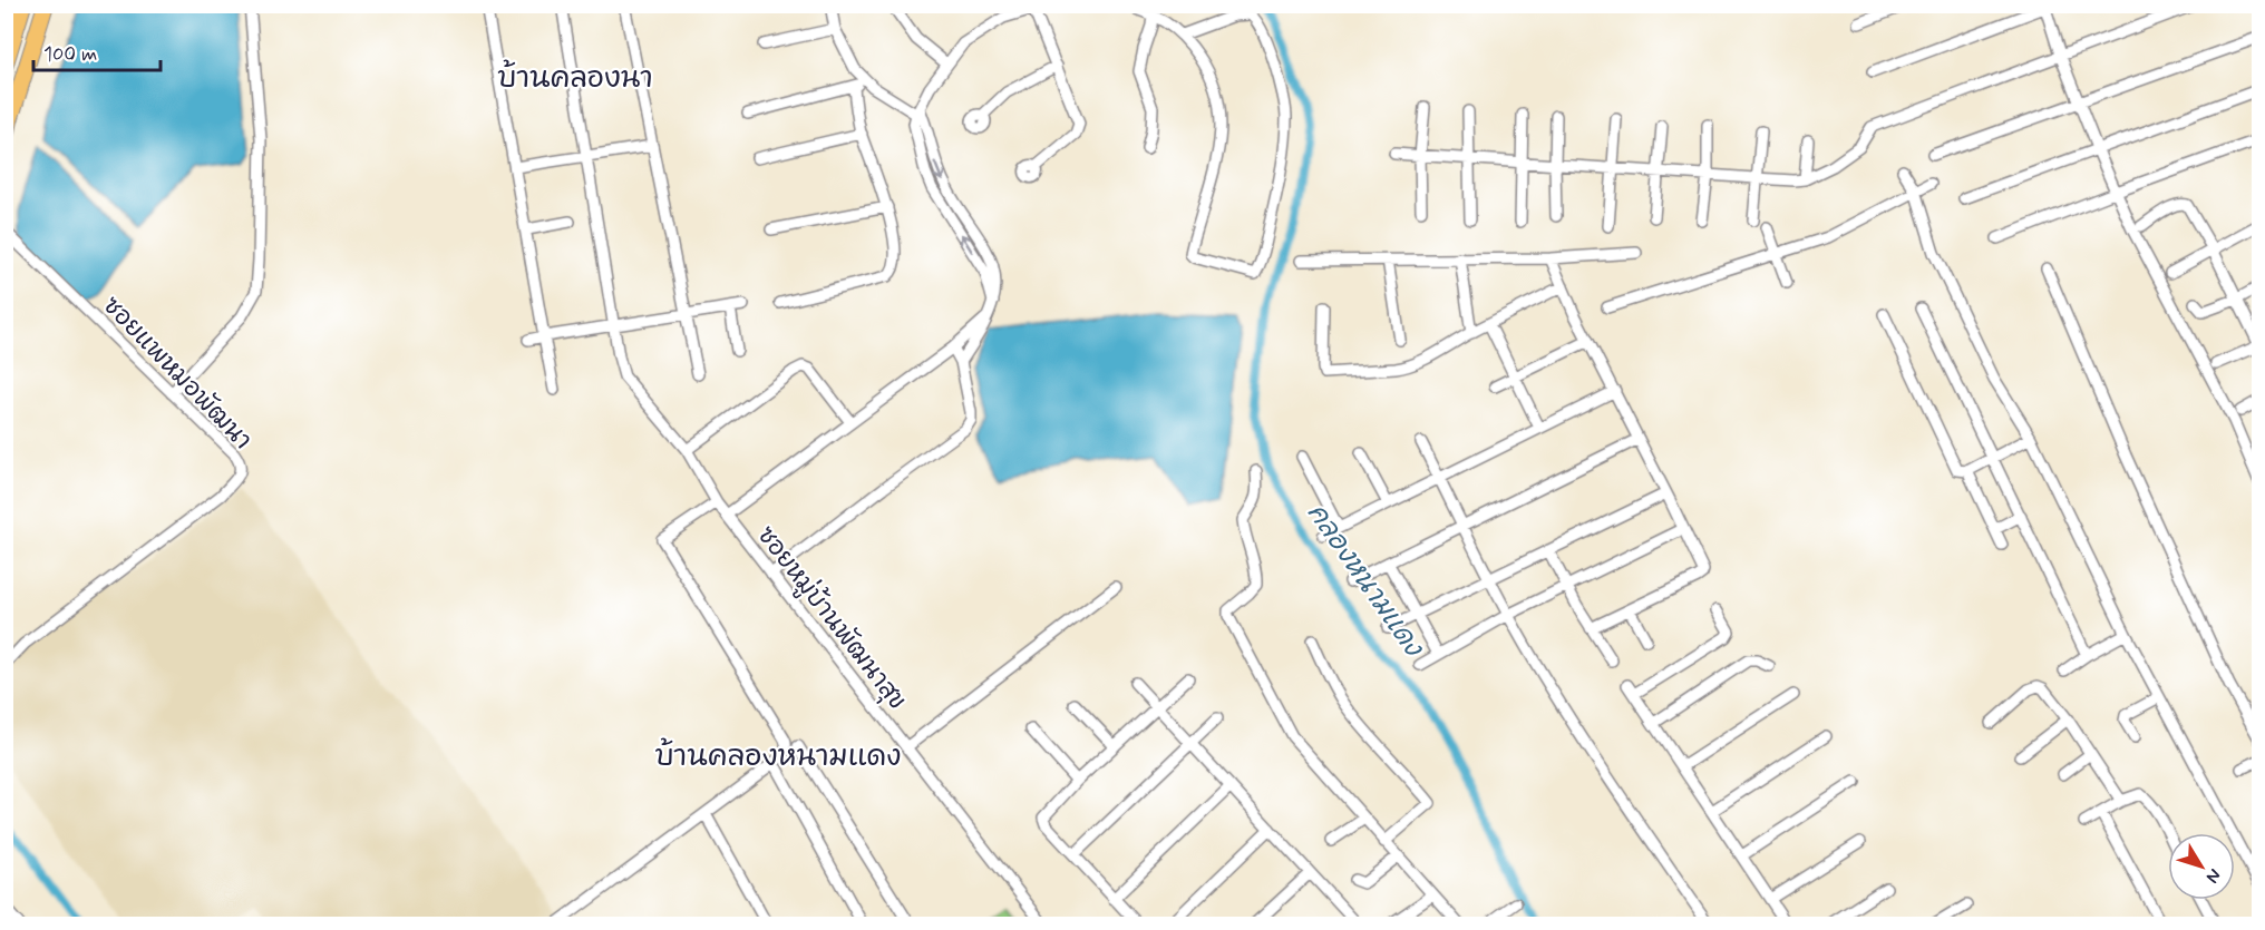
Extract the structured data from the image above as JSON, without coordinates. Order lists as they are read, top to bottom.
{
  "streets": {
    "street": ["ซอยแพหมอพัฒนา", "ซอยหมู่บ้านพัฒนาสุข"]
  },
  "districts": ["บ้านคลองนา", "บ้านคลองหนามแดง"],
  "water": ["คลองหนามแดง"],
  "scale_bar": "100 m",
  "north": "bottom right"
}
